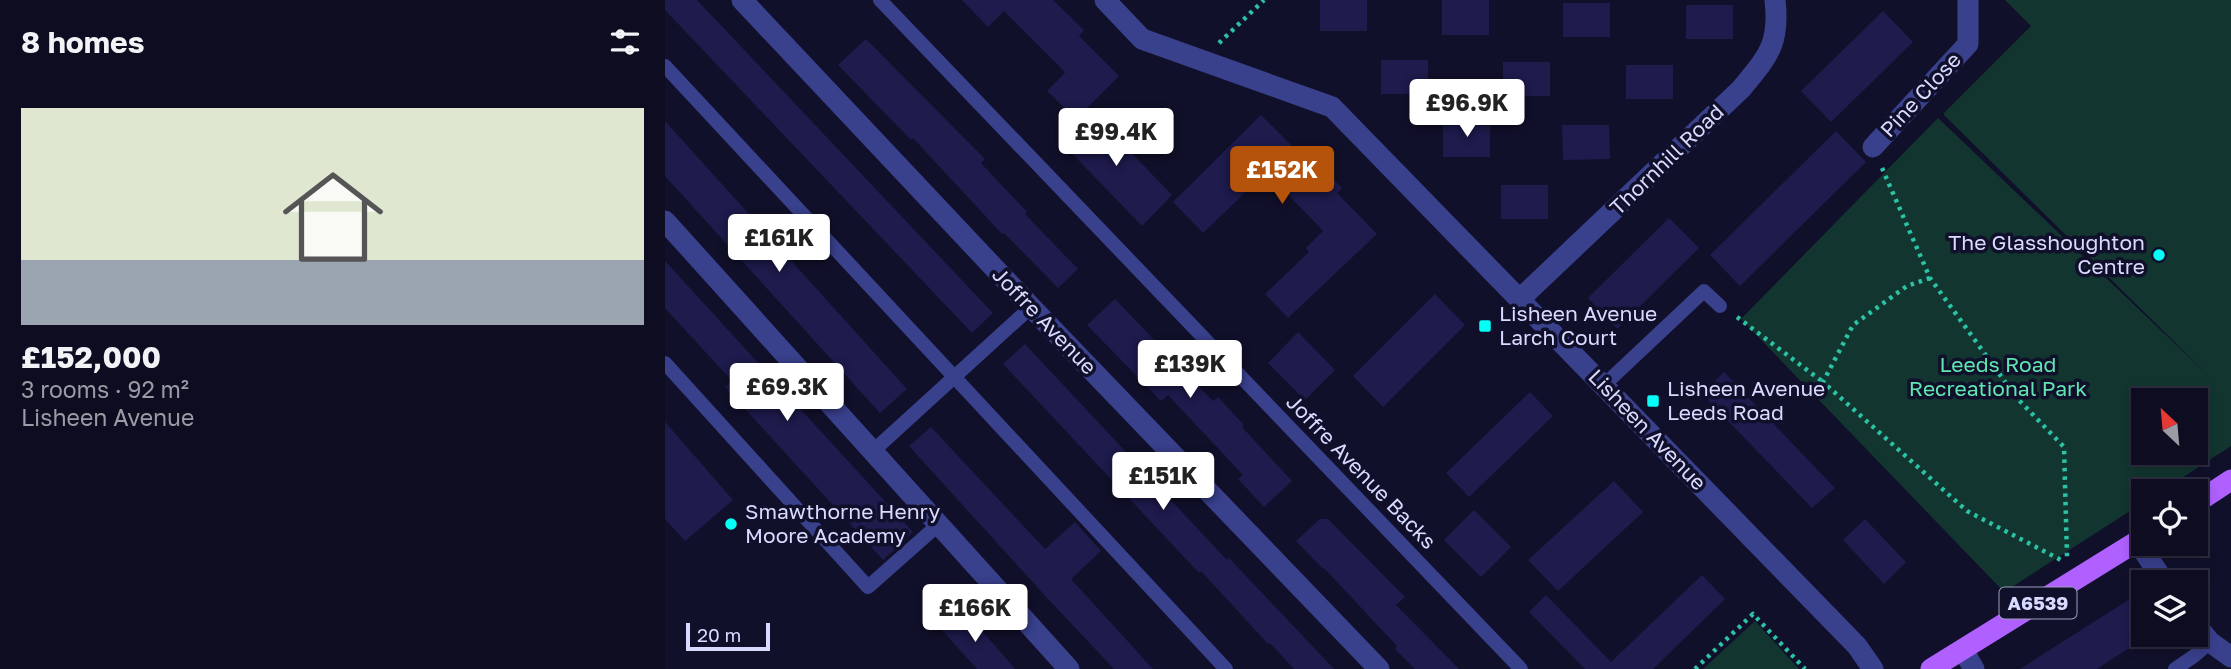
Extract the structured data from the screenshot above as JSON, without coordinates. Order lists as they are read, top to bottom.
{
  "streets": {
    "main road": ["A6539"],
    "street": [
      "Pine Close",
      "Thornhill Road",
      "Joffre Avenue",
      "Lisheen Avenue"
    ],
    "lane": ["Joffre Avenue Backs"]
  },
  "crossings": [
    ["Thornhill Road", "Lisheen Avenue"]
  ],
  "parks": ["Leeds Road Recreational Park"],
  "places": {
    "other": ["The Glasshoughton Centre", "Smawthorne Henry Moore Academy"],
    "transit": ["Lisheen Avenue Larch Court", "Lisheen Avenue Leeds Road"]
  },
  "scale_bar": "20 m",
  "north": "top left",
  "page": {
    "heading": "8 homes",
    "price": [
      "£96.9K",
      "£99.4K",
      "£152K",
      "£161K",
      "£139K",
      "£69.3K",
      "£151K",
      "£166K"
    ],
    "list": [
      {
        "name": "£152,000",
        "note": "3 rooms · 92 m² · Lisheen Avenue"
      }
    ],
    "scale": "20 m"
  }
}
